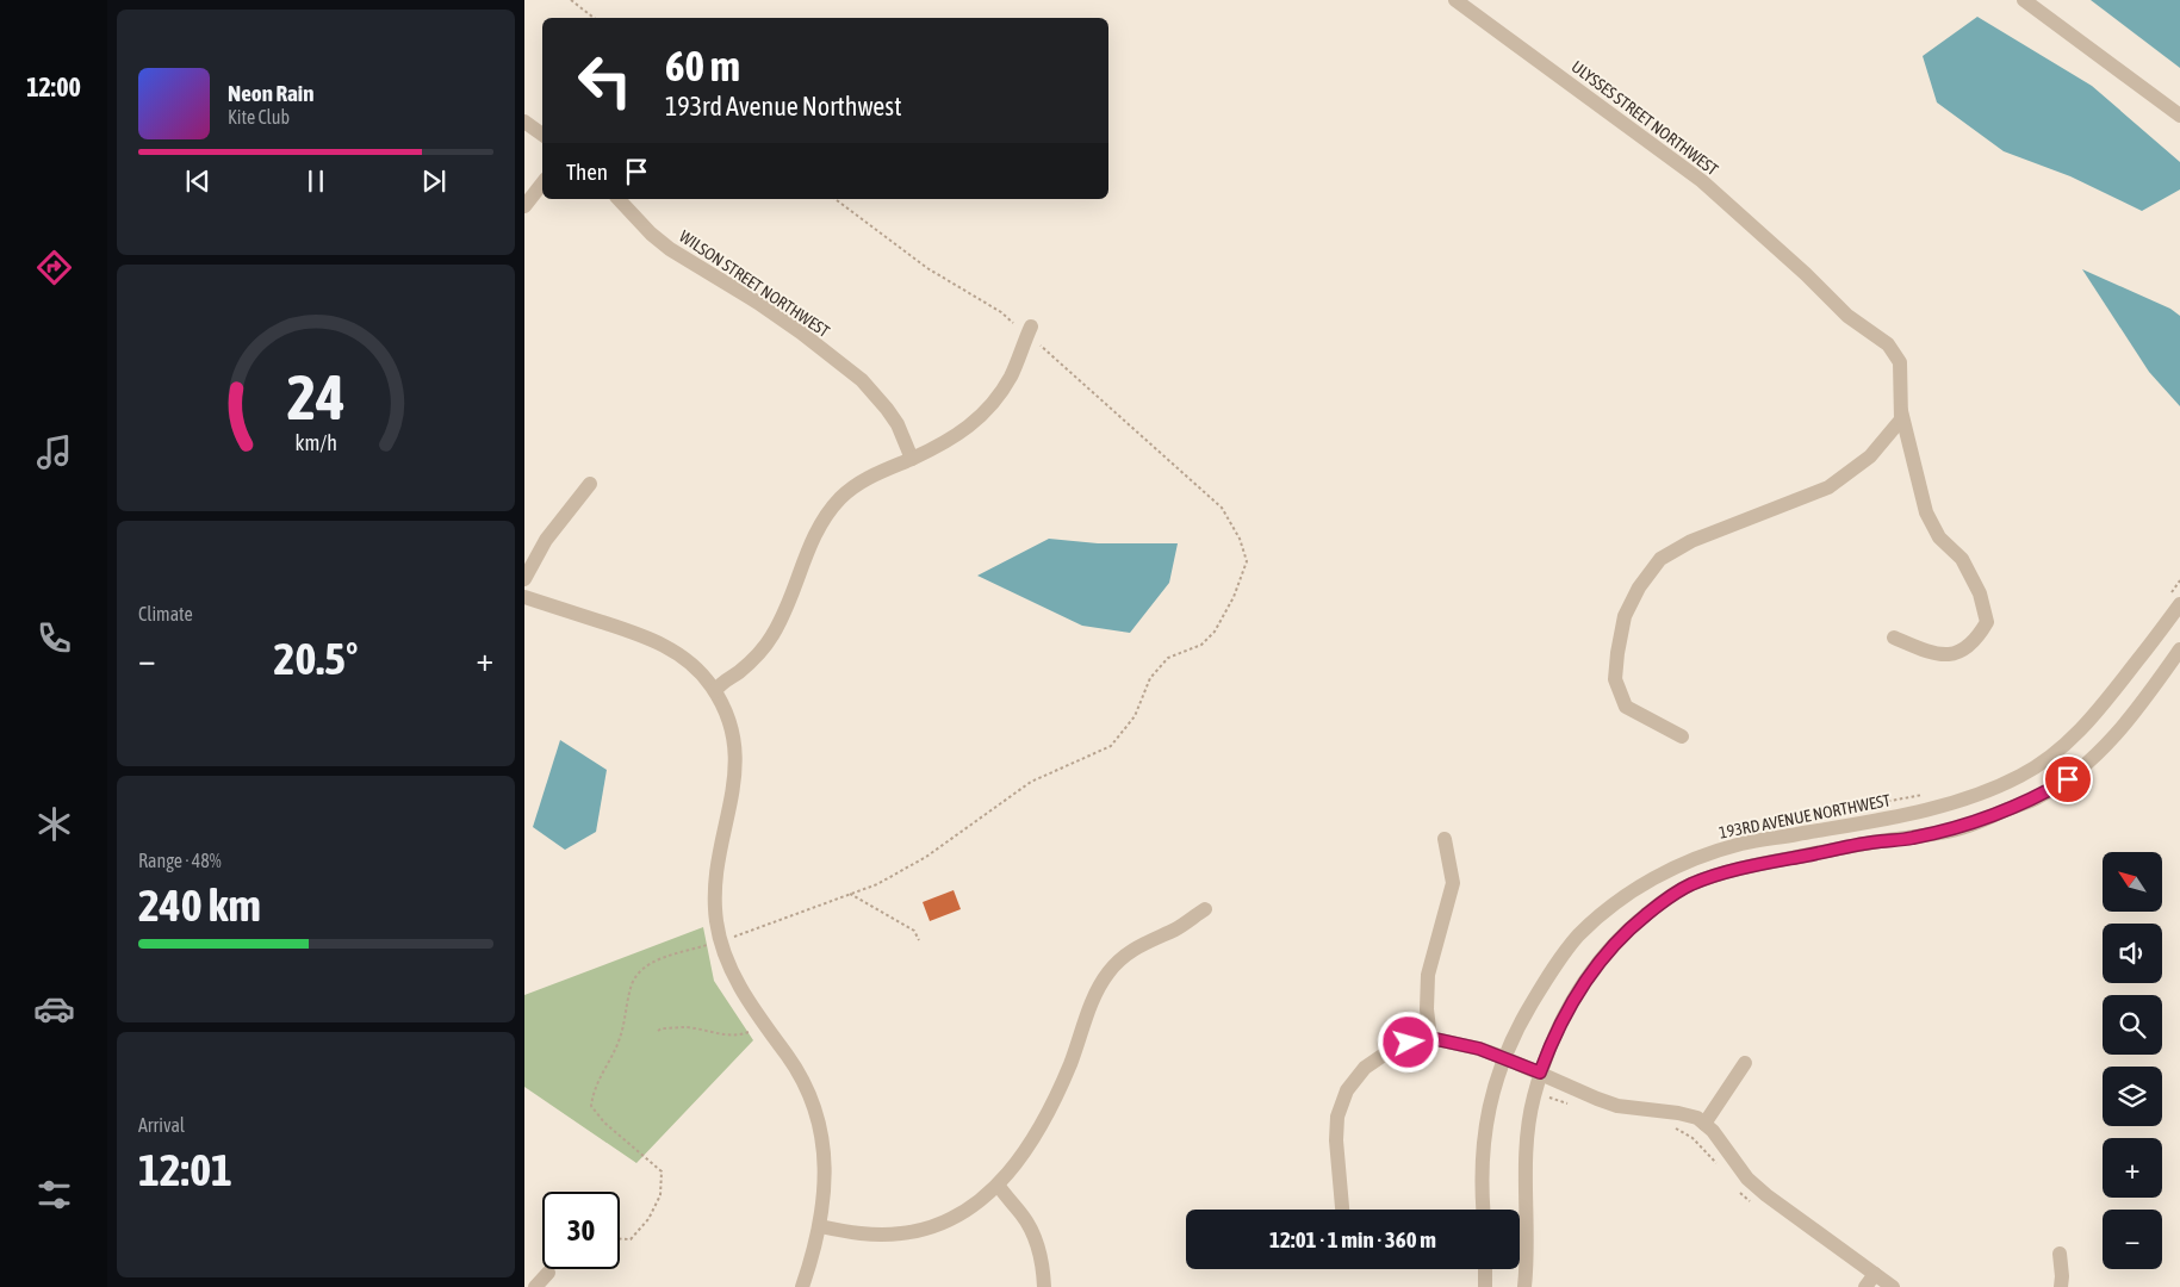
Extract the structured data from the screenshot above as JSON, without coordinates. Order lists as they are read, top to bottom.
{
  "streets": {
    "street": ["ULYSSES STREET NORTHWEST", "WILSON STREET NORTHWEST", "193RD AVENUE NORTHWEST"]
  },
  "north": "top left",
  "page": {
    "tabs": "12:00",
    "turn": ["60 m", "193rd Avenue Northwest"],
    "song": ["Neon Rain", "Kite Club"],
    "then": "Then",
    "tile": [
      "Climate",
      ["Range · 48%", "240 km"],
      ["Arrival", "12:01"]
    ],
    "heat": ["−", "20.5°", "+"],
    "map_buttons": ["+", "−"],
    "limit": "30",
    "trip": "12:01 · 1 min · 360 m",
    "gauge": ["24", "km/h"]
  }
}
